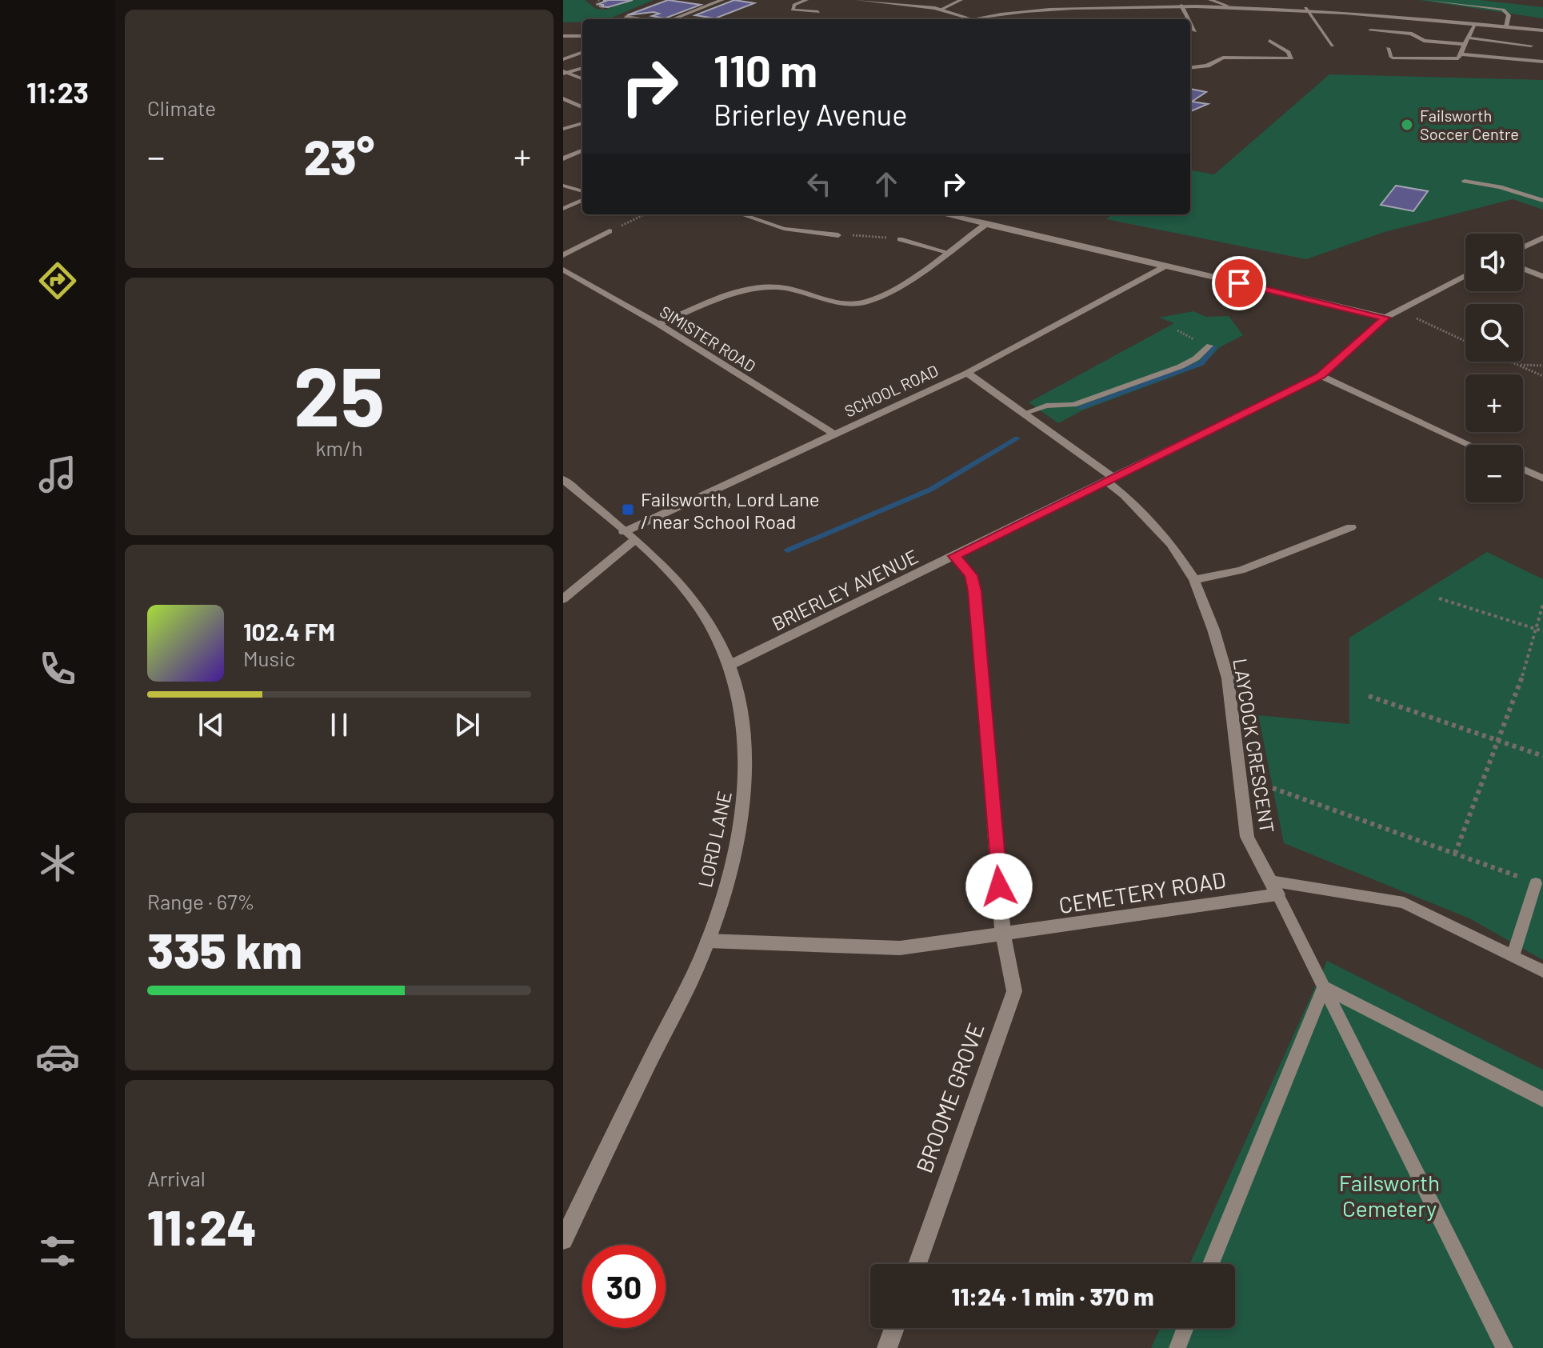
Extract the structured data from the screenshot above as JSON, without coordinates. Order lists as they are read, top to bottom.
{
  "streets": {
    "street": [
      "SIMISTER ROAD",
      "SCHOOL ROAD",
      "BRIERLEY AVENUE",
      "LAYCOCK CRESCENT",
      "LORD LANE",
      "CEMETERY ROAD",
      "BROOME GROVE"
    ]
  },
  "crossings": [
    ["SIMISTER ROAD", "SCHOOL ROAD"],
    ["SCHOOL ROAD", "LAYCOCK CRESCENT"],
    ["SCHOOL ROAD", "LORD LANE"],
    ["BRIERLEY AVENUE", "LAYCOCK CRESCENT"],
    ["BRIERLEY AVENUE", "LORD LANE"],
    ["BRIERLEY AVENUE", "BROOME GROVE"],
    ["LAYCOCK CRESCENT", "CEMETERY ROAD"],
    ["LORD LANE", "CEMETERY ROAD"],
    ["CEMETERY ROAD", "BROOME GROVE"]
  ],
  "parks": ["Failsworth Cemetery"],
  "places": {
    "other": ["Failsworth Soccer Centre"],
    "transit": ["Failsworth, Lord Lane / near School Road"]
  },
  "page": {
    "tabs": "11:23",
    "tile": [
      "Climate",
      ["25", "km/h"],
      ["Range · 67%", "335 km"],
      ["Arrival", "11:24"]
    ],
    "turn": ["110 m", "Brierley Avenue"],
    "heat": ["−", "23°", "+"],
    "map_buttons": ["+", "−"],
    "song": ["102.4 FM", "Music"],
    "limit": "30",
    "trip": "11:24 · 1 min · 370 m"
  }
}
